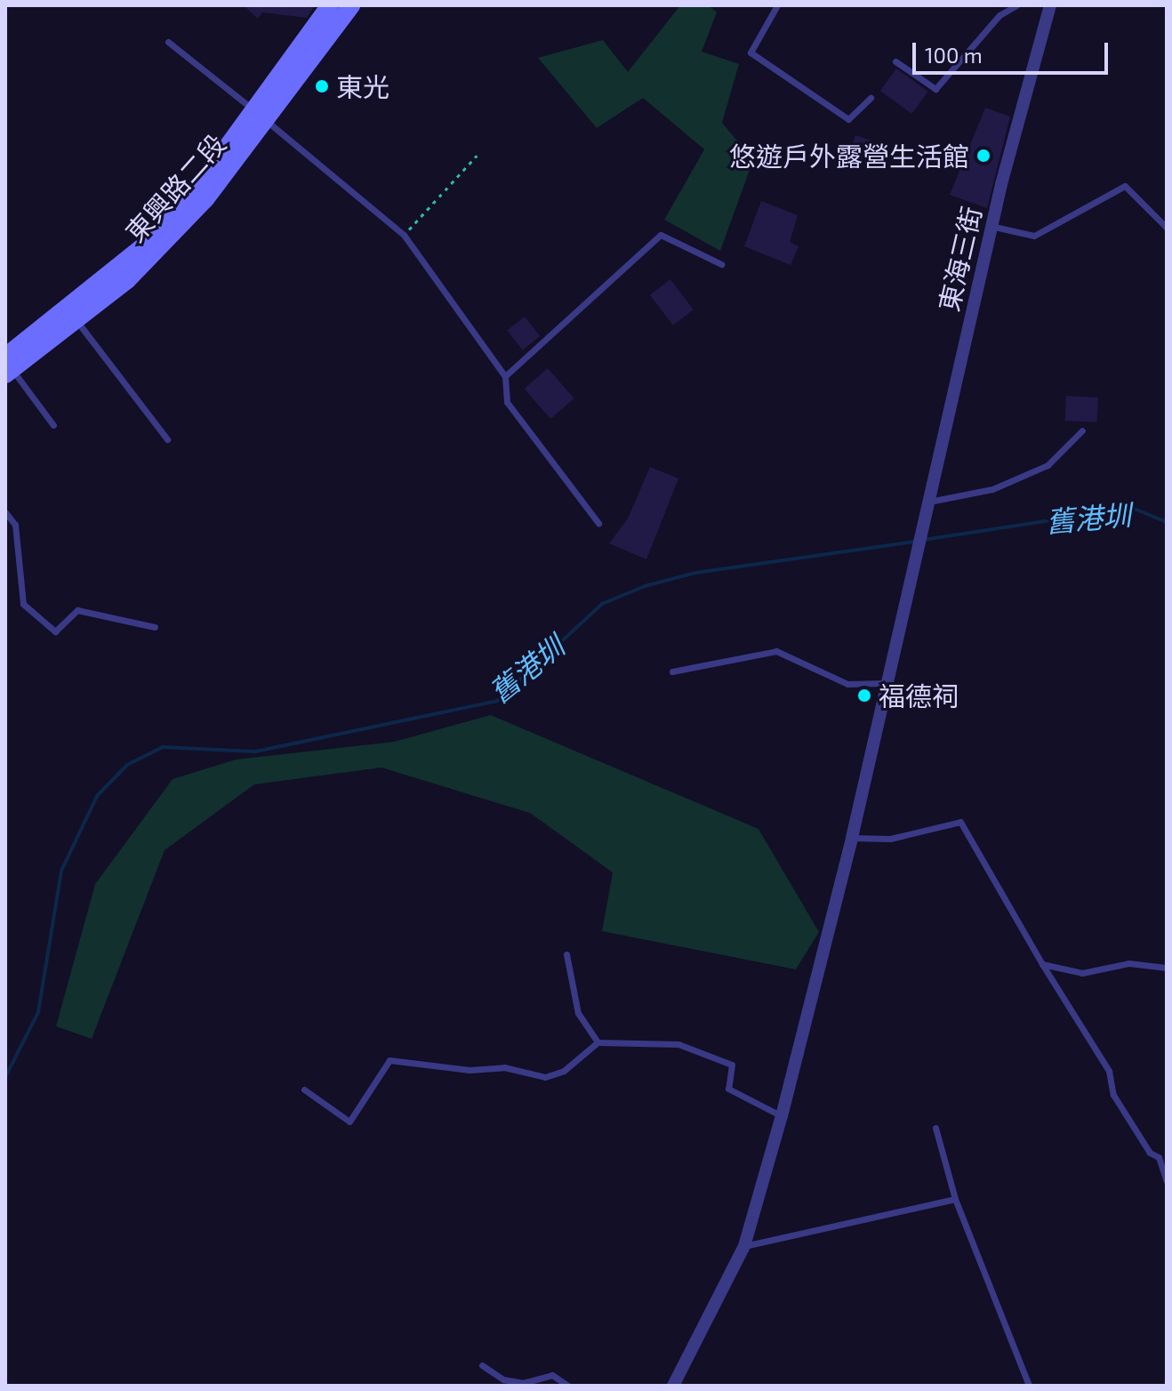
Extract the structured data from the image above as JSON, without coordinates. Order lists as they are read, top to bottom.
{
  "streets": {
    "main road": ["東興路二段"],
    "street": ["東海三街"]
  },
  "water": ["舊港圳"],
  "places": ["東光", "悠遊戶外露營生活館", "福德祠"],
  "scale_bar": "100 m"
}
